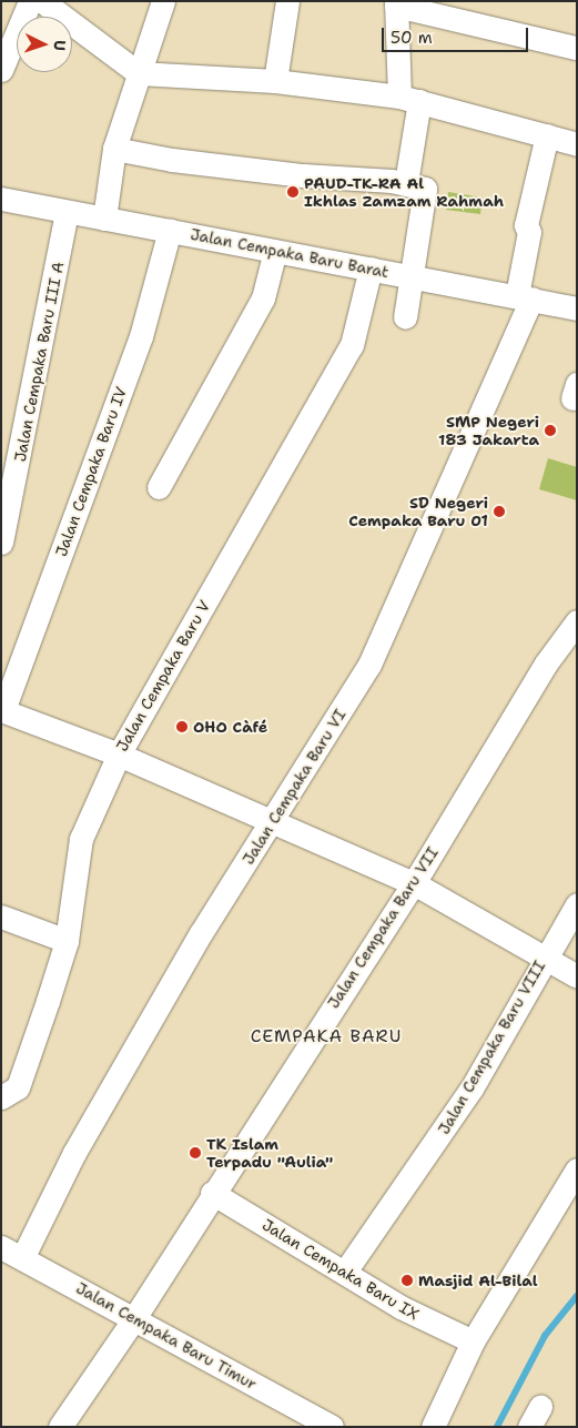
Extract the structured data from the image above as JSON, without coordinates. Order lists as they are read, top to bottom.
{
  "streets": {
    "street": [
      "Jalan Cempaka Baru Barat",
      "Jalan Cempaka Baru III A",
      "Jalan Cempaka Baru IV",
      "Jalan Cempaka Baru V",
      "Jalan Cempaka Baru VI",
      "Jalan Cempaka Baru VII",
      "Jalan Cempaka Baru VIII",
      "Jalan Cempaka Baru IX",
      "Jalan Cempaka Baru Timur"
    ]
  },
  "crossings": [
    ["Jalan Cempaka Baru Barat", "Jalan Cempaka Baru III A"],
    ["Jalan Cempaka Baru Barat", "Jalan Cempaka Baru IV"],
    ["Jalan Cempaka Baru Barat", "Jalan Cempaka Baru V"],
    ["Jalan Cempaka Baru Barat", "Jalan Cempaka Baru VI"],
    ["Jalan Cempaka Baru VI", "Jalan Cempaka Baru Timur"],
    ["Jalan Cempaka Baru VII", "Jalan Cempaka Baru IX"],
    ["Jalan Cempaka Baru VII", "Jalan Cempaka Baru Timur"],
    ["Jalan Cempaka Baru VIII", "Jalan Cempaka Baru IX"]
  ],
  "districts": ["CEMPAKA BARU"],
  "places": [
    "PAUD-TK-RA Al Ikhlas Zamzam Rahmah",
    "SMP Negeri 183 Jakarta",
    "SD Negeri Cempaka Baru 01",
    "OHO Càfé",
    "TK Islam Terpadu \"Aulia\"",
    "Masjid Al-Bilal"
  ],
  "scale_bar": "50 m",
  "north": "right"
}
